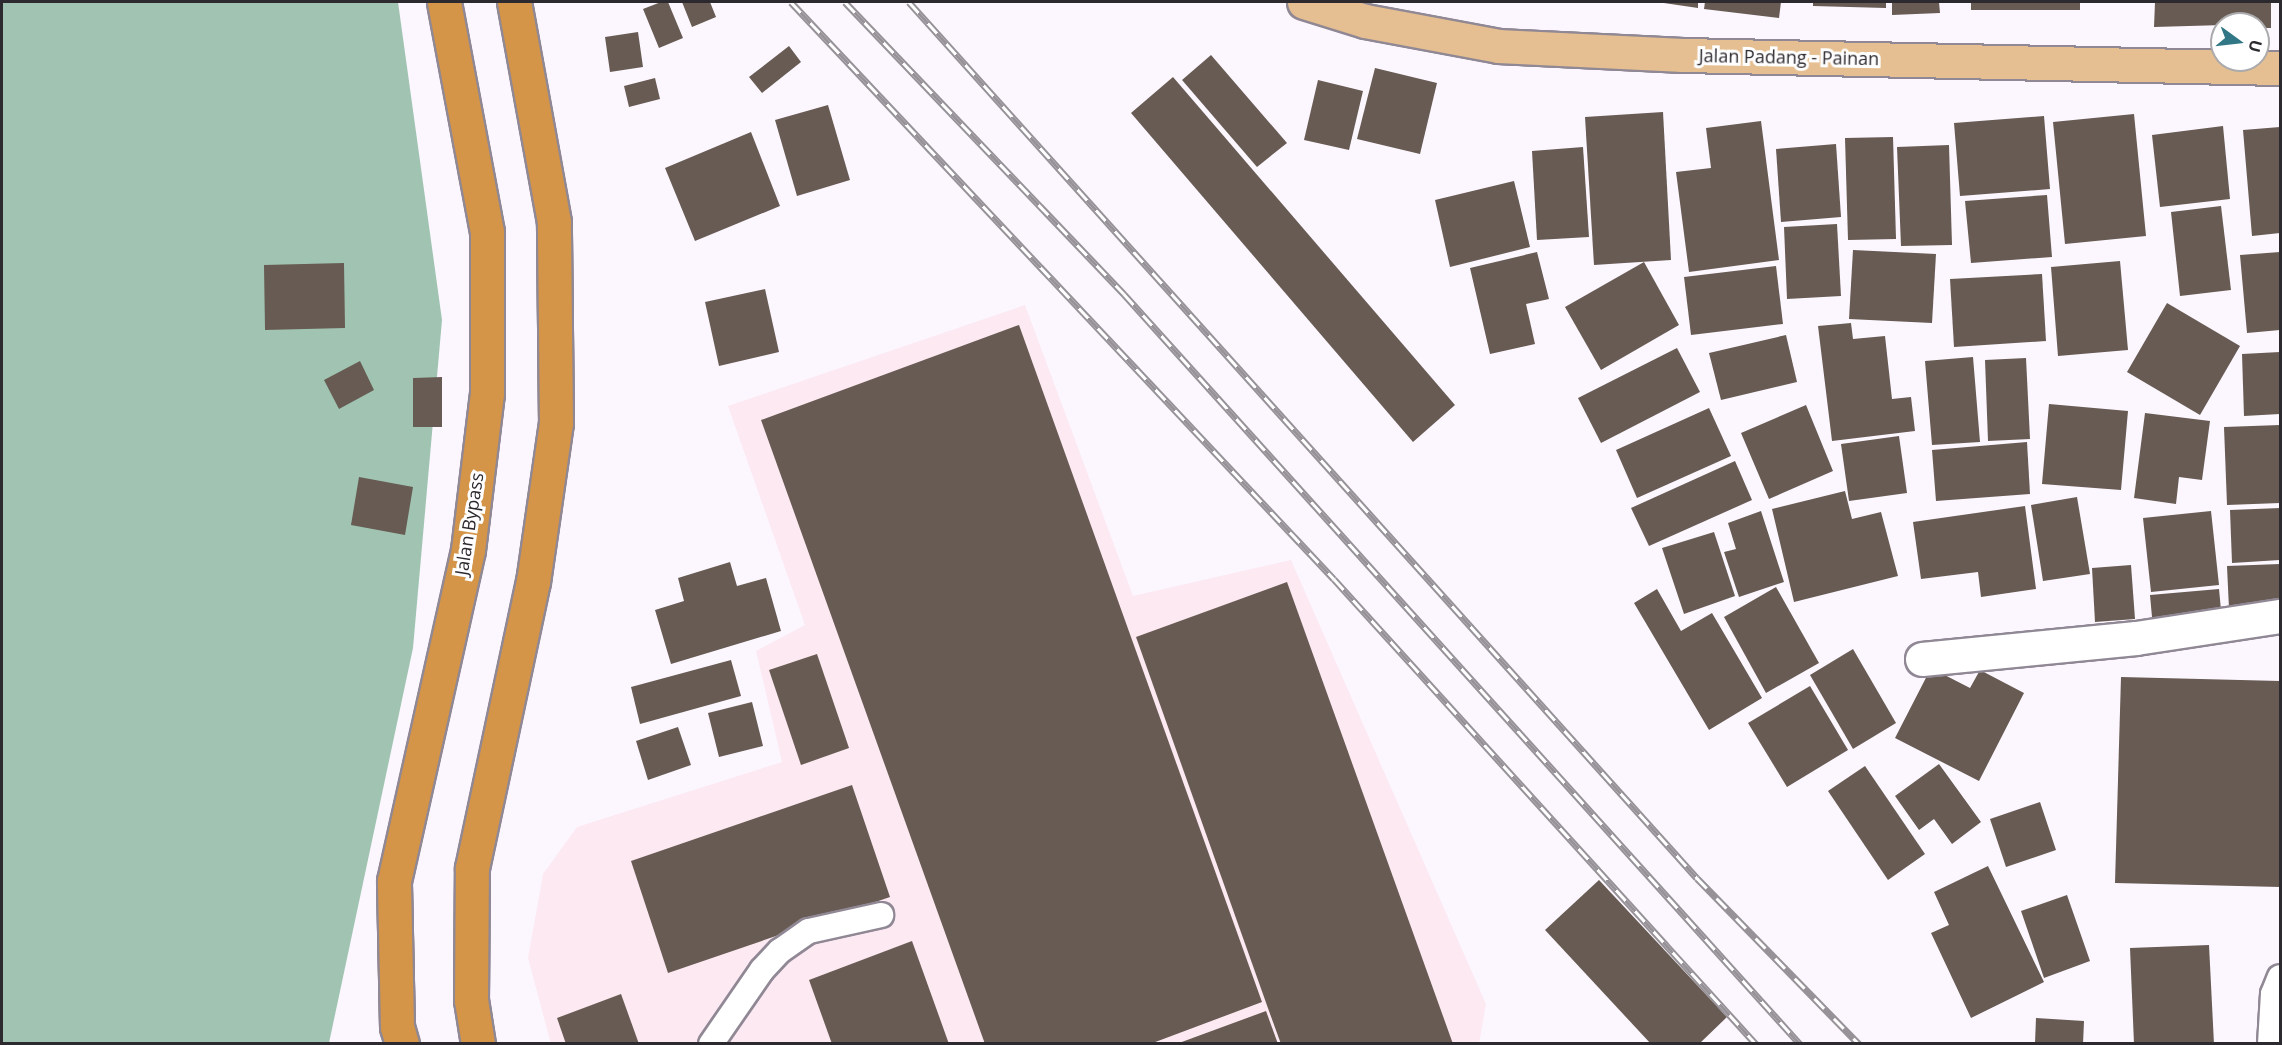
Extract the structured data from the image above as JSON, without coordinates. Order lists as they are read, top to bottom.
{
  "streets": {
    "highway": ["Jalan Bypass"],
    "main road": ["Jalan Padang - Painan"]
  },
  "north": "right"
}
